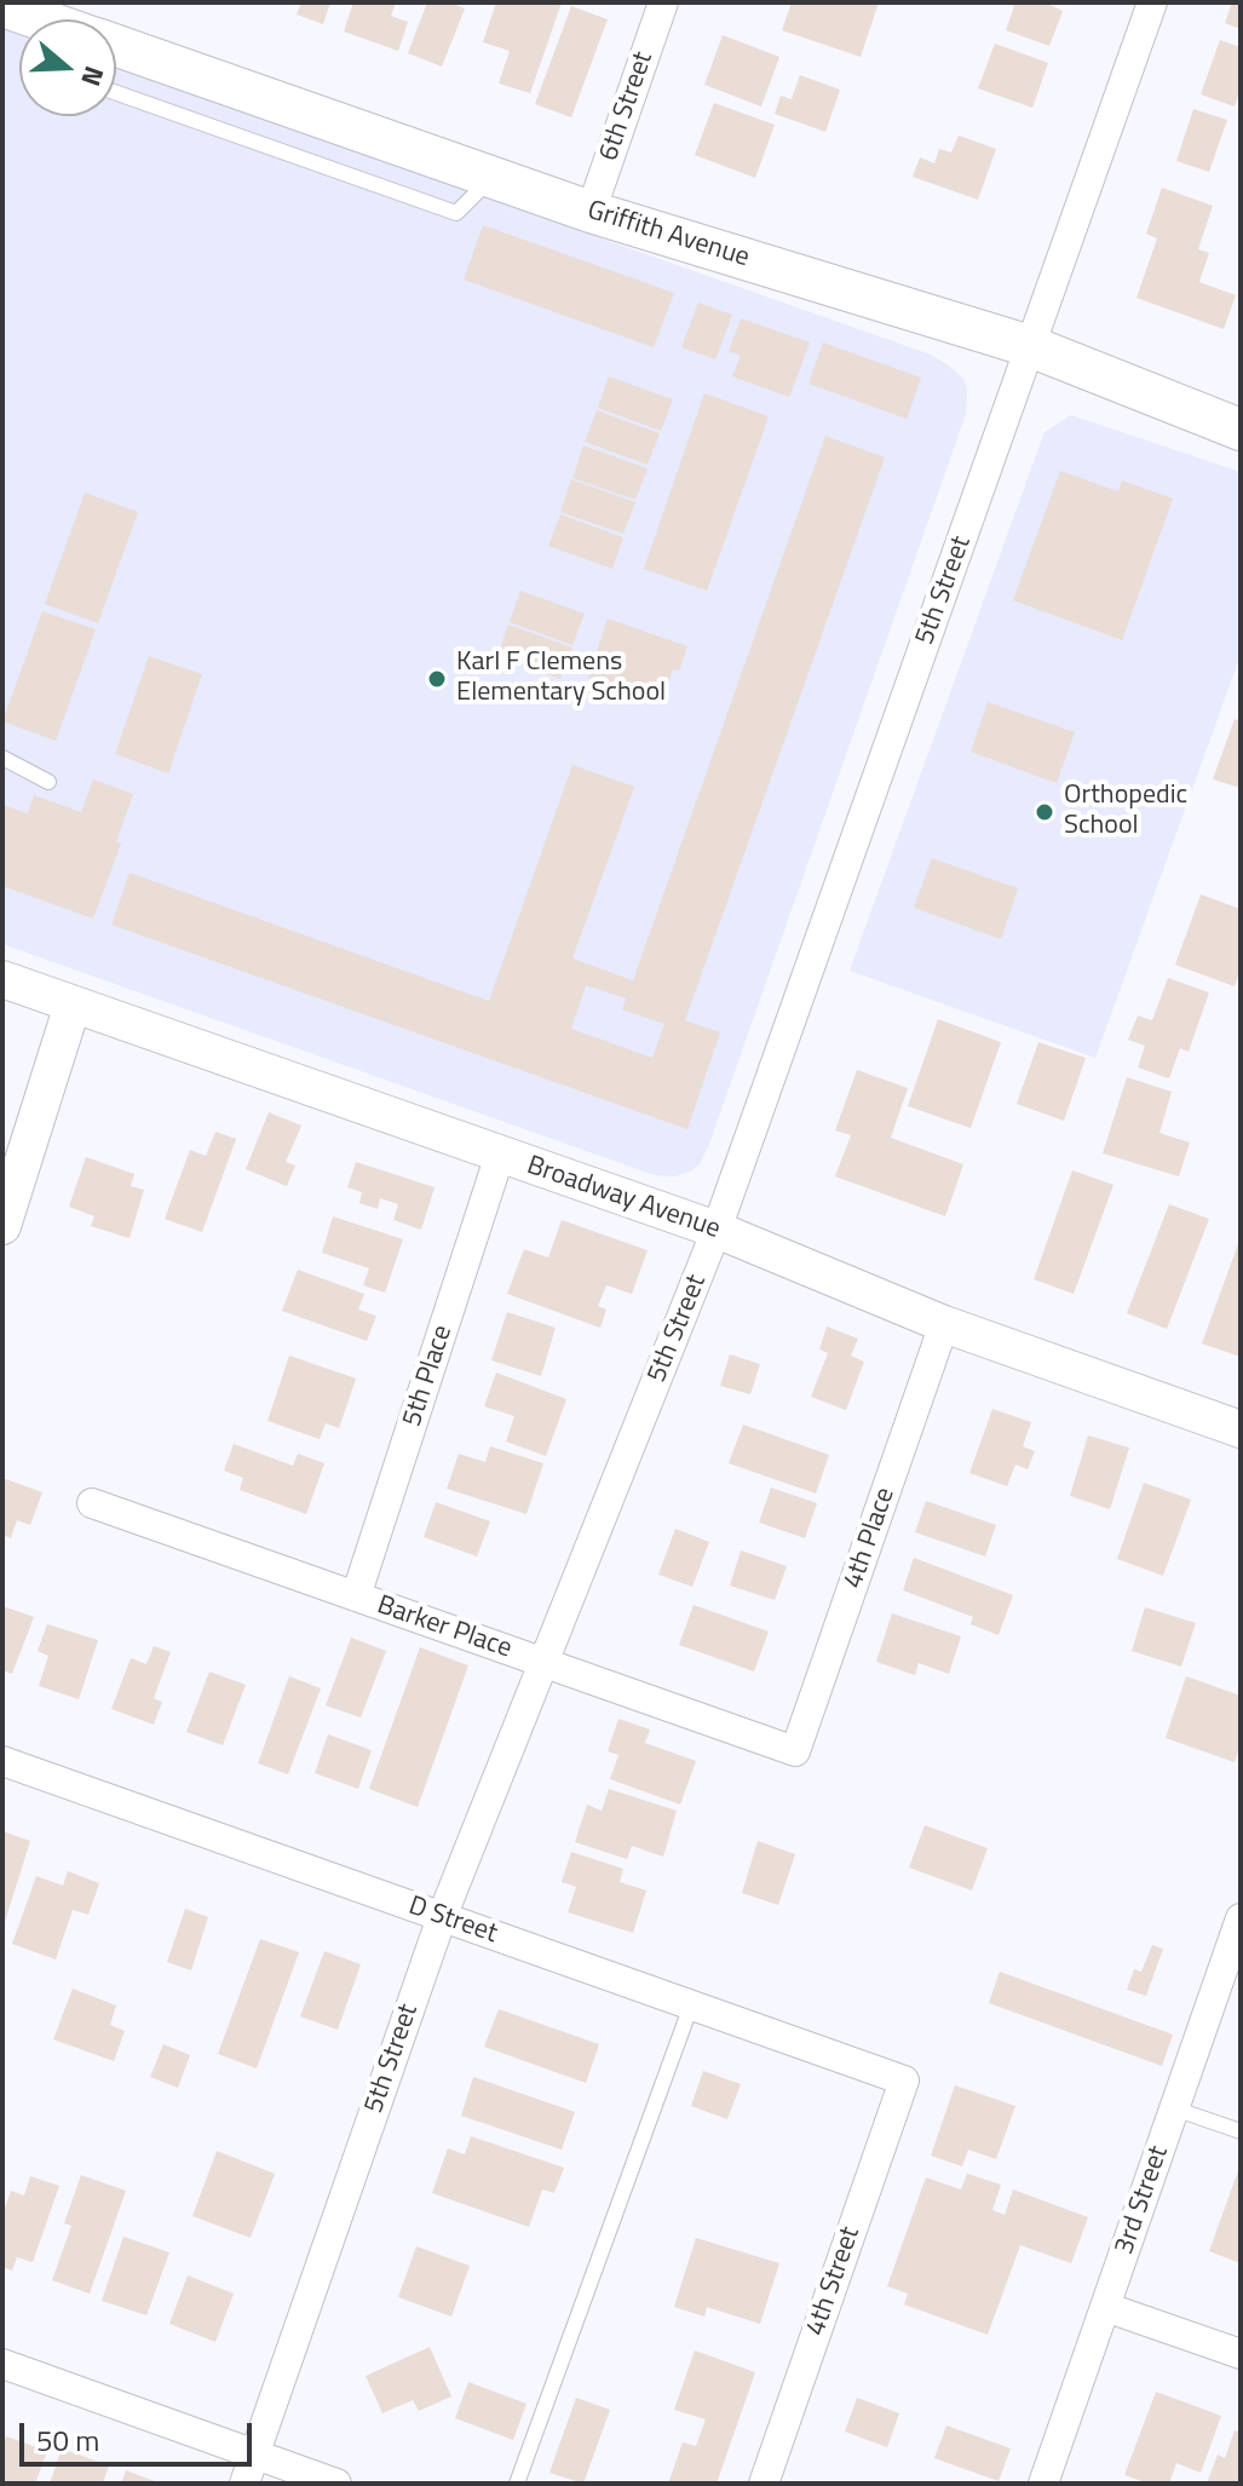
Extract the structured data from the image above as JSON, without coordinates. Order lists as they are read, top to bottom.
{
  "streets": {
    "main road": ["Griffith Avenue"],
    "street": [
      "6th Street",
      "5th Street",
      "Broadway Avenue",
      "5th Place",
      "4th Place",
      "Barker Place",
      "D Street",
      "3rd Street",
      "4th Street"
    ]
  },
  "crossings": [
    ["6th Street", "Griffith Avenue"],
    ["Griffith Avenue", "5th Street"],
    ["5th Street", "Broadway Avenue"],
    ["5th Street", "Barker Place"],
    ["5th Street", "D Street"],
    ["Broadway Avenue", "5th Place"],
    ["Broadway Avenue", "4th Place"],
    ["5th Place", "Barker Place"],
    ["4th Place", "Barker Place"],
    ["D Street", "4th Street"]
  ],
  "places": ["Karl F Clemens Elementary School", "Orthopedic School"],
  "scale_bar": "50 m",
  "north": "right"
}
